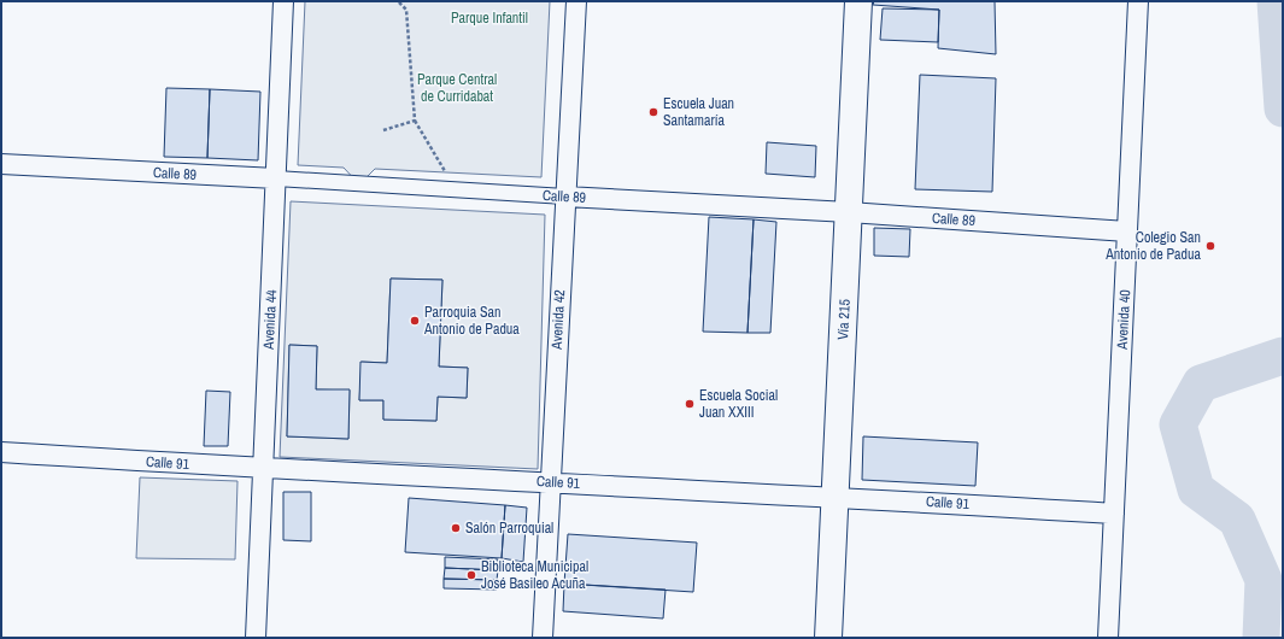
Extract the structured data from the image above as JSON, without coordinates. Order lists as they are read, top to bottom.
{
  "streets": {
    "main road": ["Vía 215"],
    "street": [
      "Calle 89",
      "Avenida 44",
      "Avenida 42",
      "Avenida 40",
      "Calle 91"
    ]
  },
  "crossings": [
    ["Calle 89", "Avenida 44"],
    ["Calle 89", "Avenida 42"],
    ["Calle 89", "Vía 215"],
    ["Calle 89", "Avenida 40"],
    ["Avenida 44", "Calle 91"],
    ["Avenida 42", "Calle 91"],
    ["Vía 215", "Calle 91"],
    ["Avenida 40", "Calle 91"]
  ],
  "parks": ["Parque Infantil", "Parque Central de Curridabat"],
  "places": [
    "Escuela Juan Santamaría",
    "Colegio San Antonio de Padua",
    "Parroquia San Antonio de Padua",
    "Escuela Social Juan XXIII",
    "Salón Parroquial",
    "Biblioteca Municipal José Basileo Acuña"
  ]
}
